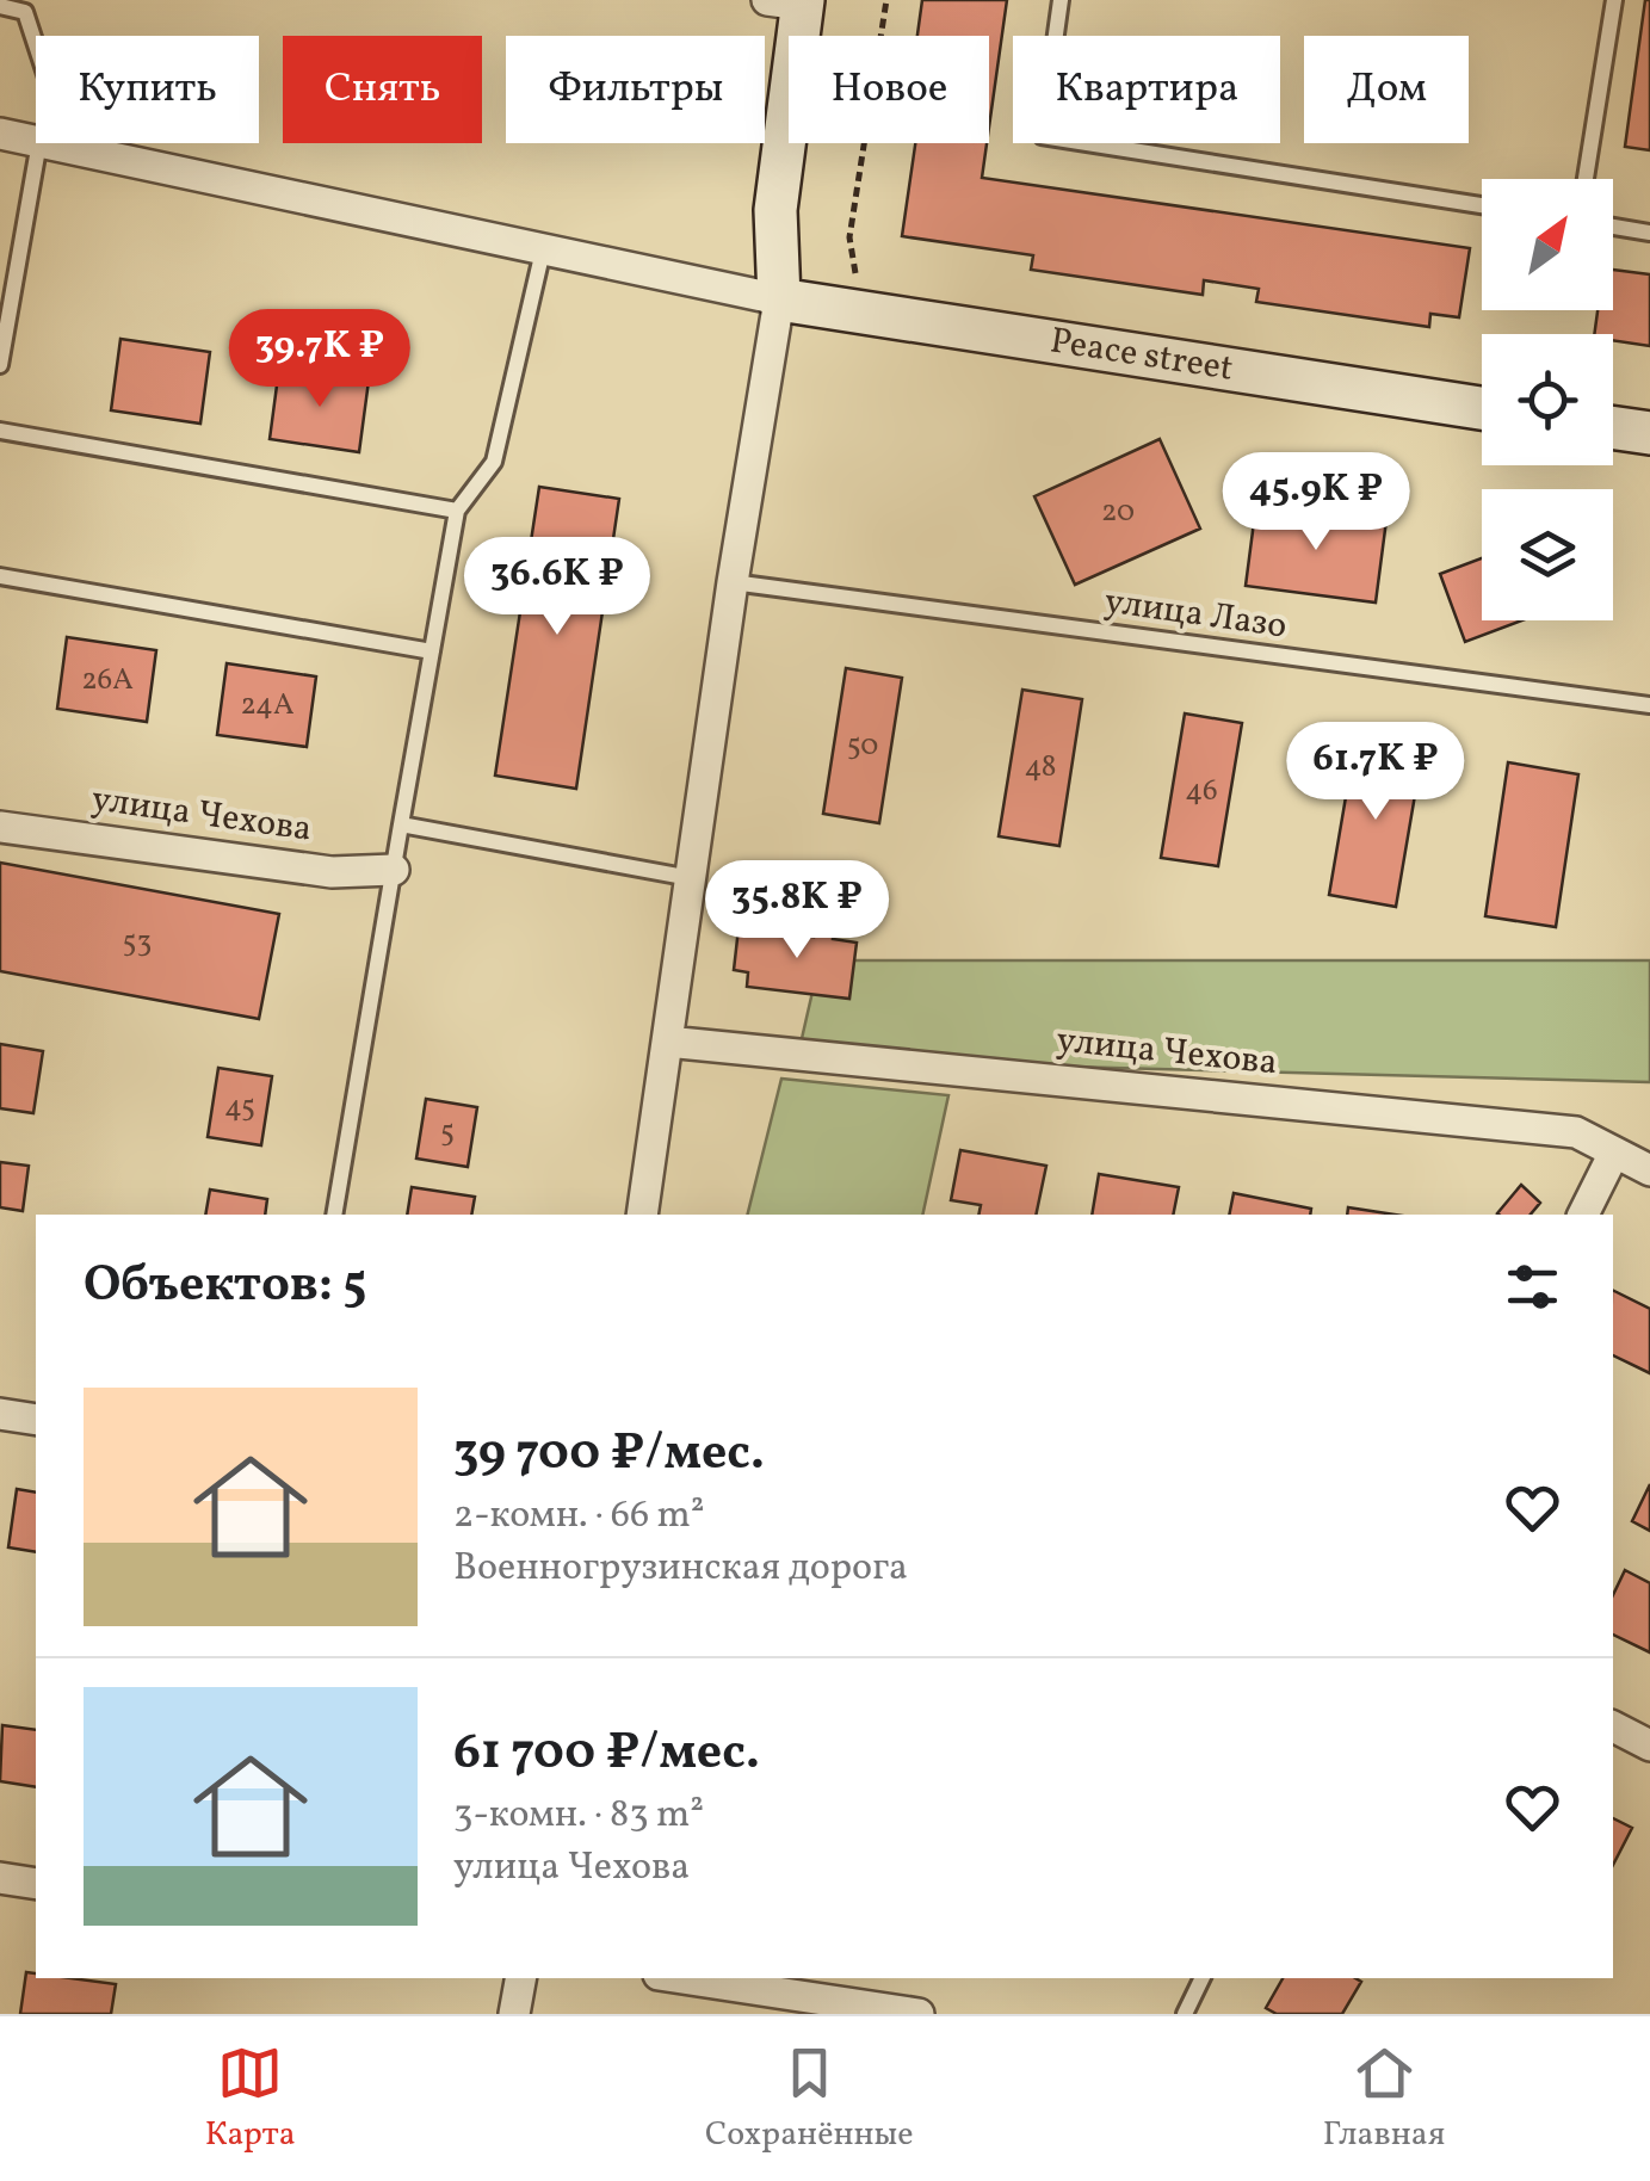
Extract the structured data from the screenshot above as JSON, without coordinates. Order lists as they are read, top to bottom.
{
  "streets": {
    "street": ["Peace street", "улица Чехова"],
    "lane": ["улица Лазо"]
  },
  "house_numbers": [
    "20",
    "26А",
    "24А",
    "50",
    "48",
    "46",
    "53",
    "45",
    "5"
  ],
  "north": "top right",
  "page": {
    "chip": [
      "Купить",
      "Снять",
      "Фильтры",
      "Новое",
      "Квартира",
      "Дом"
    ],
    "price": [
      "39.7K ₽",
      "45.9K ₽",
      "36.6K ₽",
      "61.7K ₽",
      "35.8K ₽"
    ],
    "heading": "Объектов: 5",
    "list": [
      {
        "name": "39 700 ₽/мес.",
        "note": "2-комн. · 66 m² · Военногрузинская дорога"
      },
      {
        "name": "61 700 ₽/мес.",
        "note": "3-комн. · 83 m² · улица Чехова"
      }
    ],
    "tabs": ["Карта", "Сохранённые", "Главная"]
  }
}
